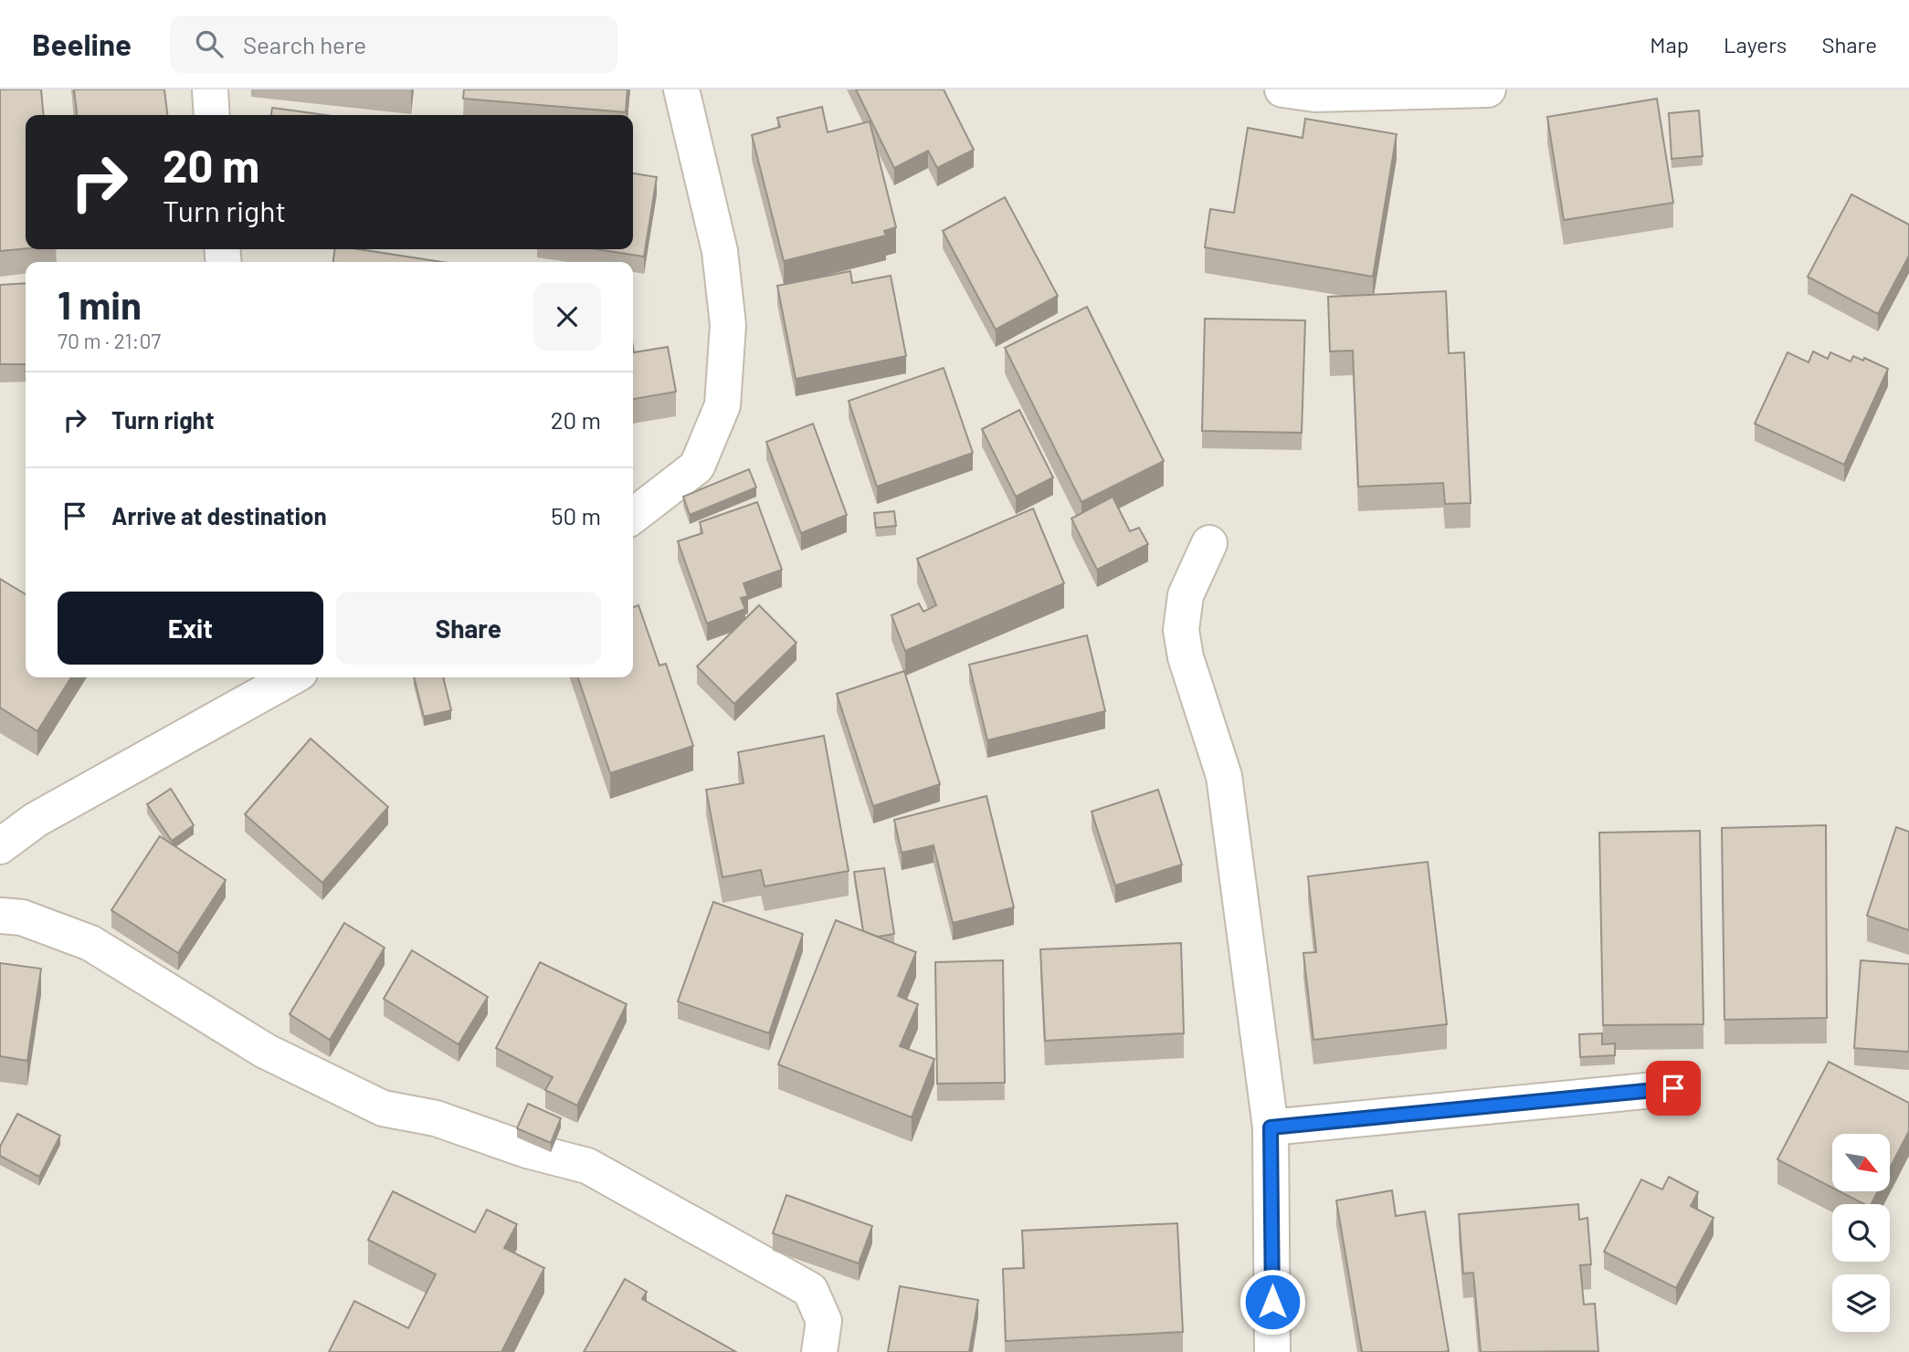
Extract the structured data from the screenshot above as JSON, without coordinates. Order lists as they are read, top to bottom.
{
  "north": "bottom right",
  "page": {
    "header": "Beeline",
    "search": "Search here",
    "nav": ["Map", "Layers", "Share"],
    "turn": ["20 m", "Turn right"],
    "heading": ["1 min", "70 m · 21:07"],
    "list": [
      {
        "name": "Turn right",
        "value": "20 m"
      },
      {
        "name": "Arrive at destination",
        "value": "50 m"
      }
    ],
    "buttons": ["Exit", "Share"]
  }
}
